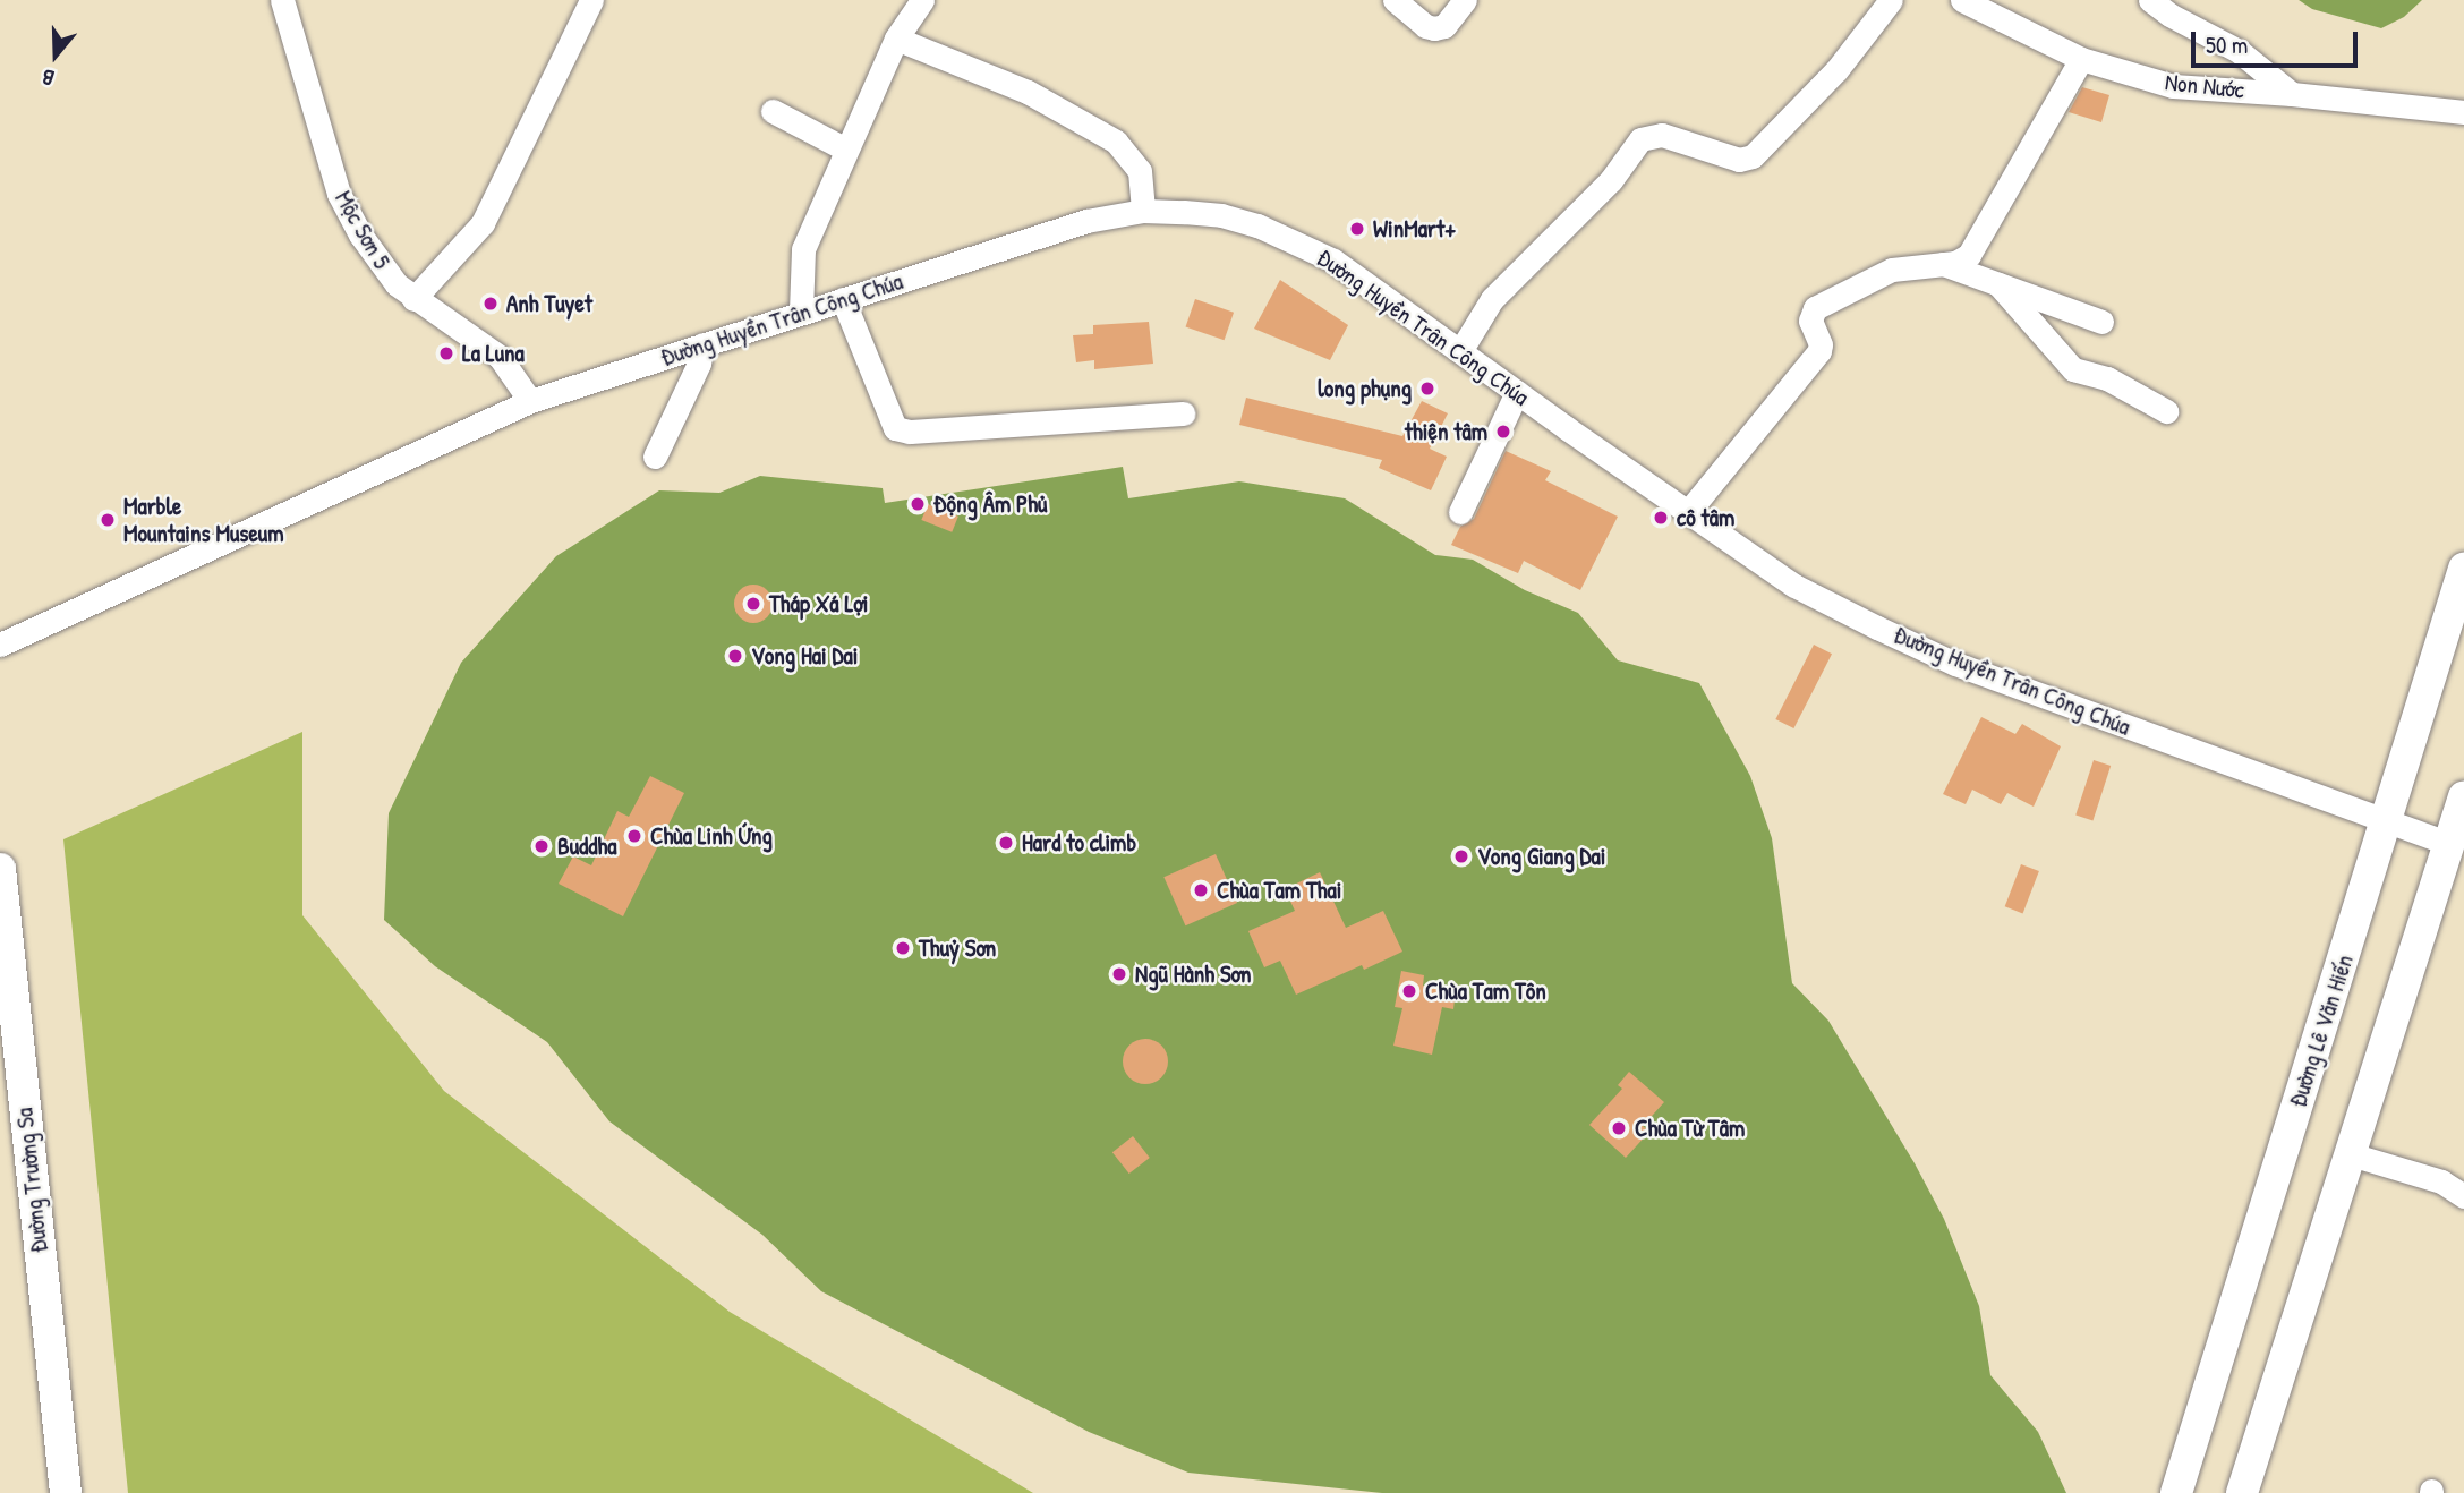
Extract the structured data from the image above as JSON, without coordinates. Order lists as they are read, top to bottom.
{
  "streets": {
    "main road": ["Đường Lê Văn Hiến", "Đường Trường Sa"],
    "street": ["Non Nước", "Mộc Sơn 5", "Đường Huyền Trân Công Chúa"]
  },
  "crossings": [
    ["Mộc Sơn 5", "Đường Huyền Trân Công Chúa"],
    ["Đường Huyền Trân Công Chúa", "Đường Lê Văn Hiến"]
  ],
  "places": [
    "WinMart+",
    "Anh Tuyet",
    "La Luna",
    "long phụng",
    "thiện tâm",
    "Động Âm Phủ",
    "cô tâm",
    "Marble Mountains Museum",
    "Tháp Xá Lợi",
    "Vong Hai Dai",
    "Chùa Linh Ứng",
    "Hard to climb",
    "Buddha",
    "Vong Giang Dai",
    "Chùa Tam Thai",
    "Thuỷ Sơn",
    "Ngũ Hành Sơn",
    "Chùa Tam Tôn",
    "Chùa Từ Tâm"
  ],
  "scale_bar": "50 m",
  "north": "bottom"
}
